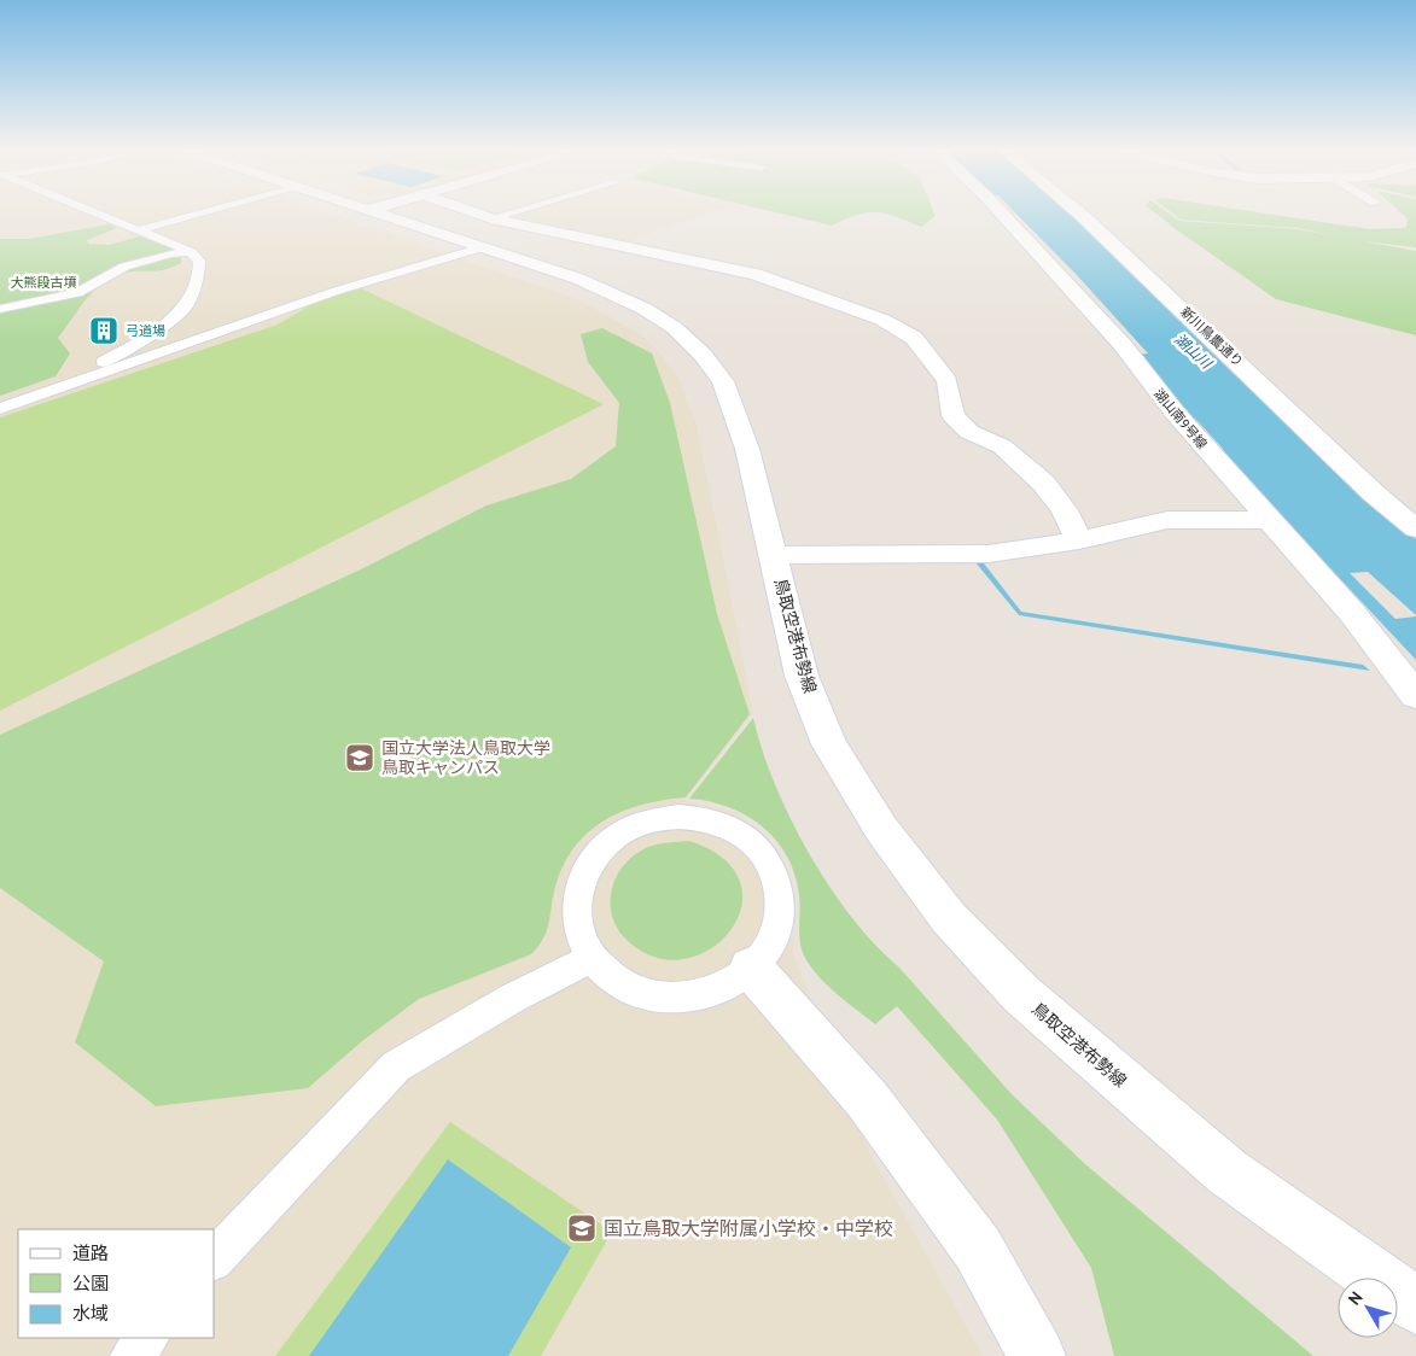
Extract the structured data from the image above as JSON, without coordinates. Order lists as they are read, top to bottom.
{
  "streets": {
    "street": ["新川鳥農通り", "湖山南9号線", "鳥取空港布勢線"]
  },
  "water": ["湖山川"],
  "parks": ["大熊段古墳"],
  "places": {
    "building": ["弓道場"],
    "school or university": ["国立大学法人鳥取大学 鳥取キャンパス", "国立鳥取大学附属小学校・中学校"]
  },
  "legend": ["道路", "公園", "水域"],
  "north": "top left"
}
